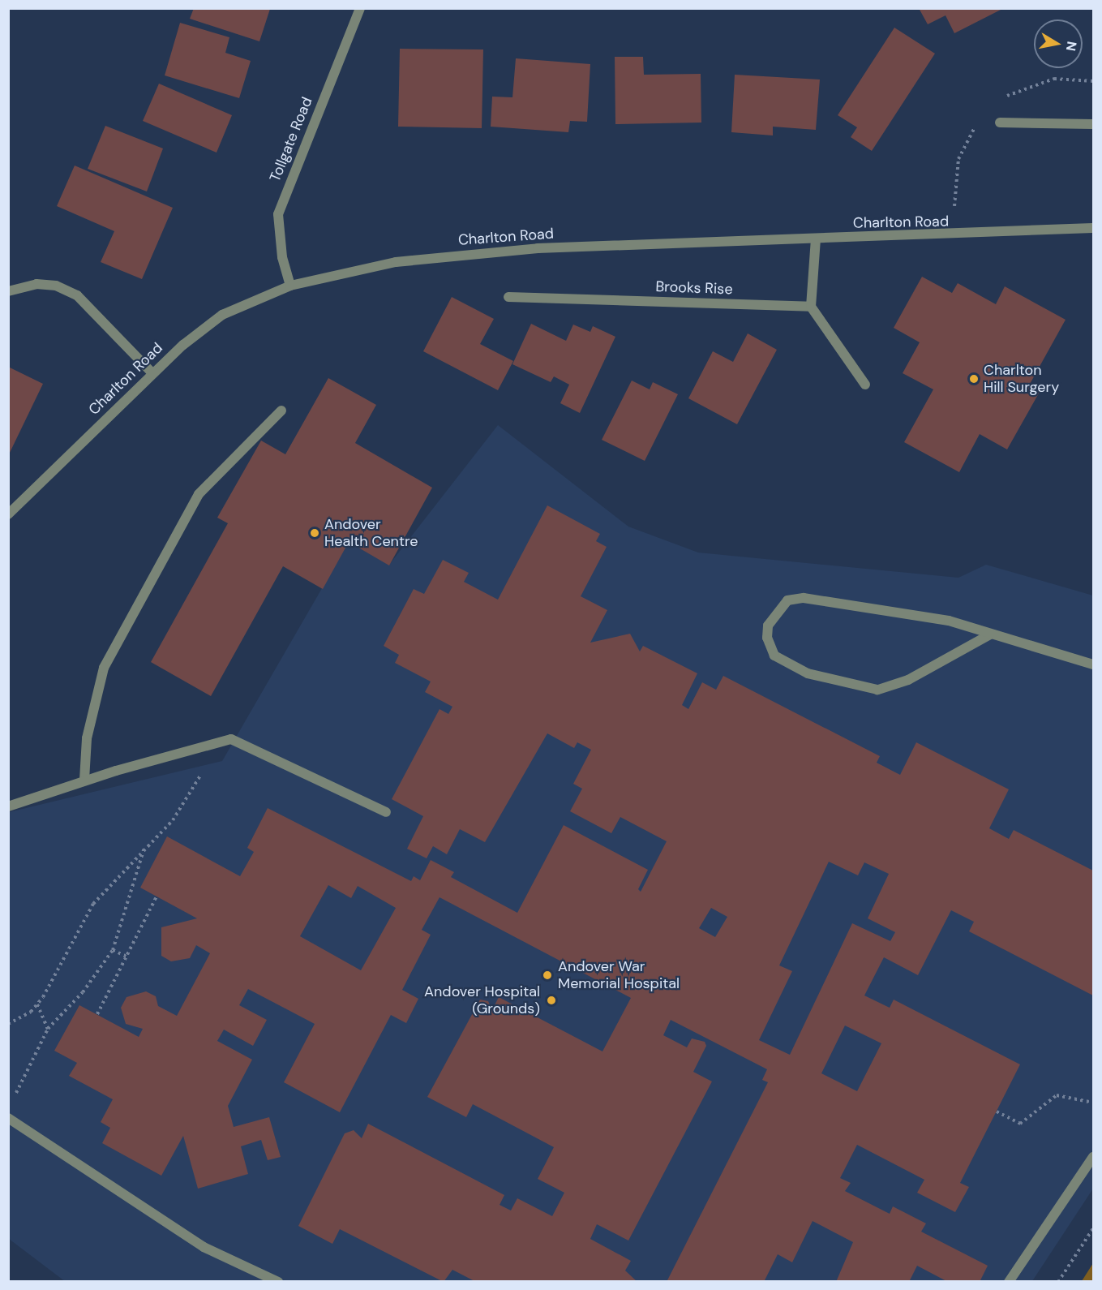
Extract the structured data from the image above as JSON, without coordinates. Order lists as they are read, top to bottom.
{
  "streets": {
    "street": ["Tollgate Road", "Charlton Road", "Brooks Rise"]
  },
  "crossings": [
    ["Tollgate Road", "Charlton Road"]
  ],
  "places": [
    "Charlton Hill Surgery",
    "Andover Health Centre",
    "Andover War Memorial Hospital",
    "Andover Hospital (Grounds)"
  ],
  "north": "right"
}
